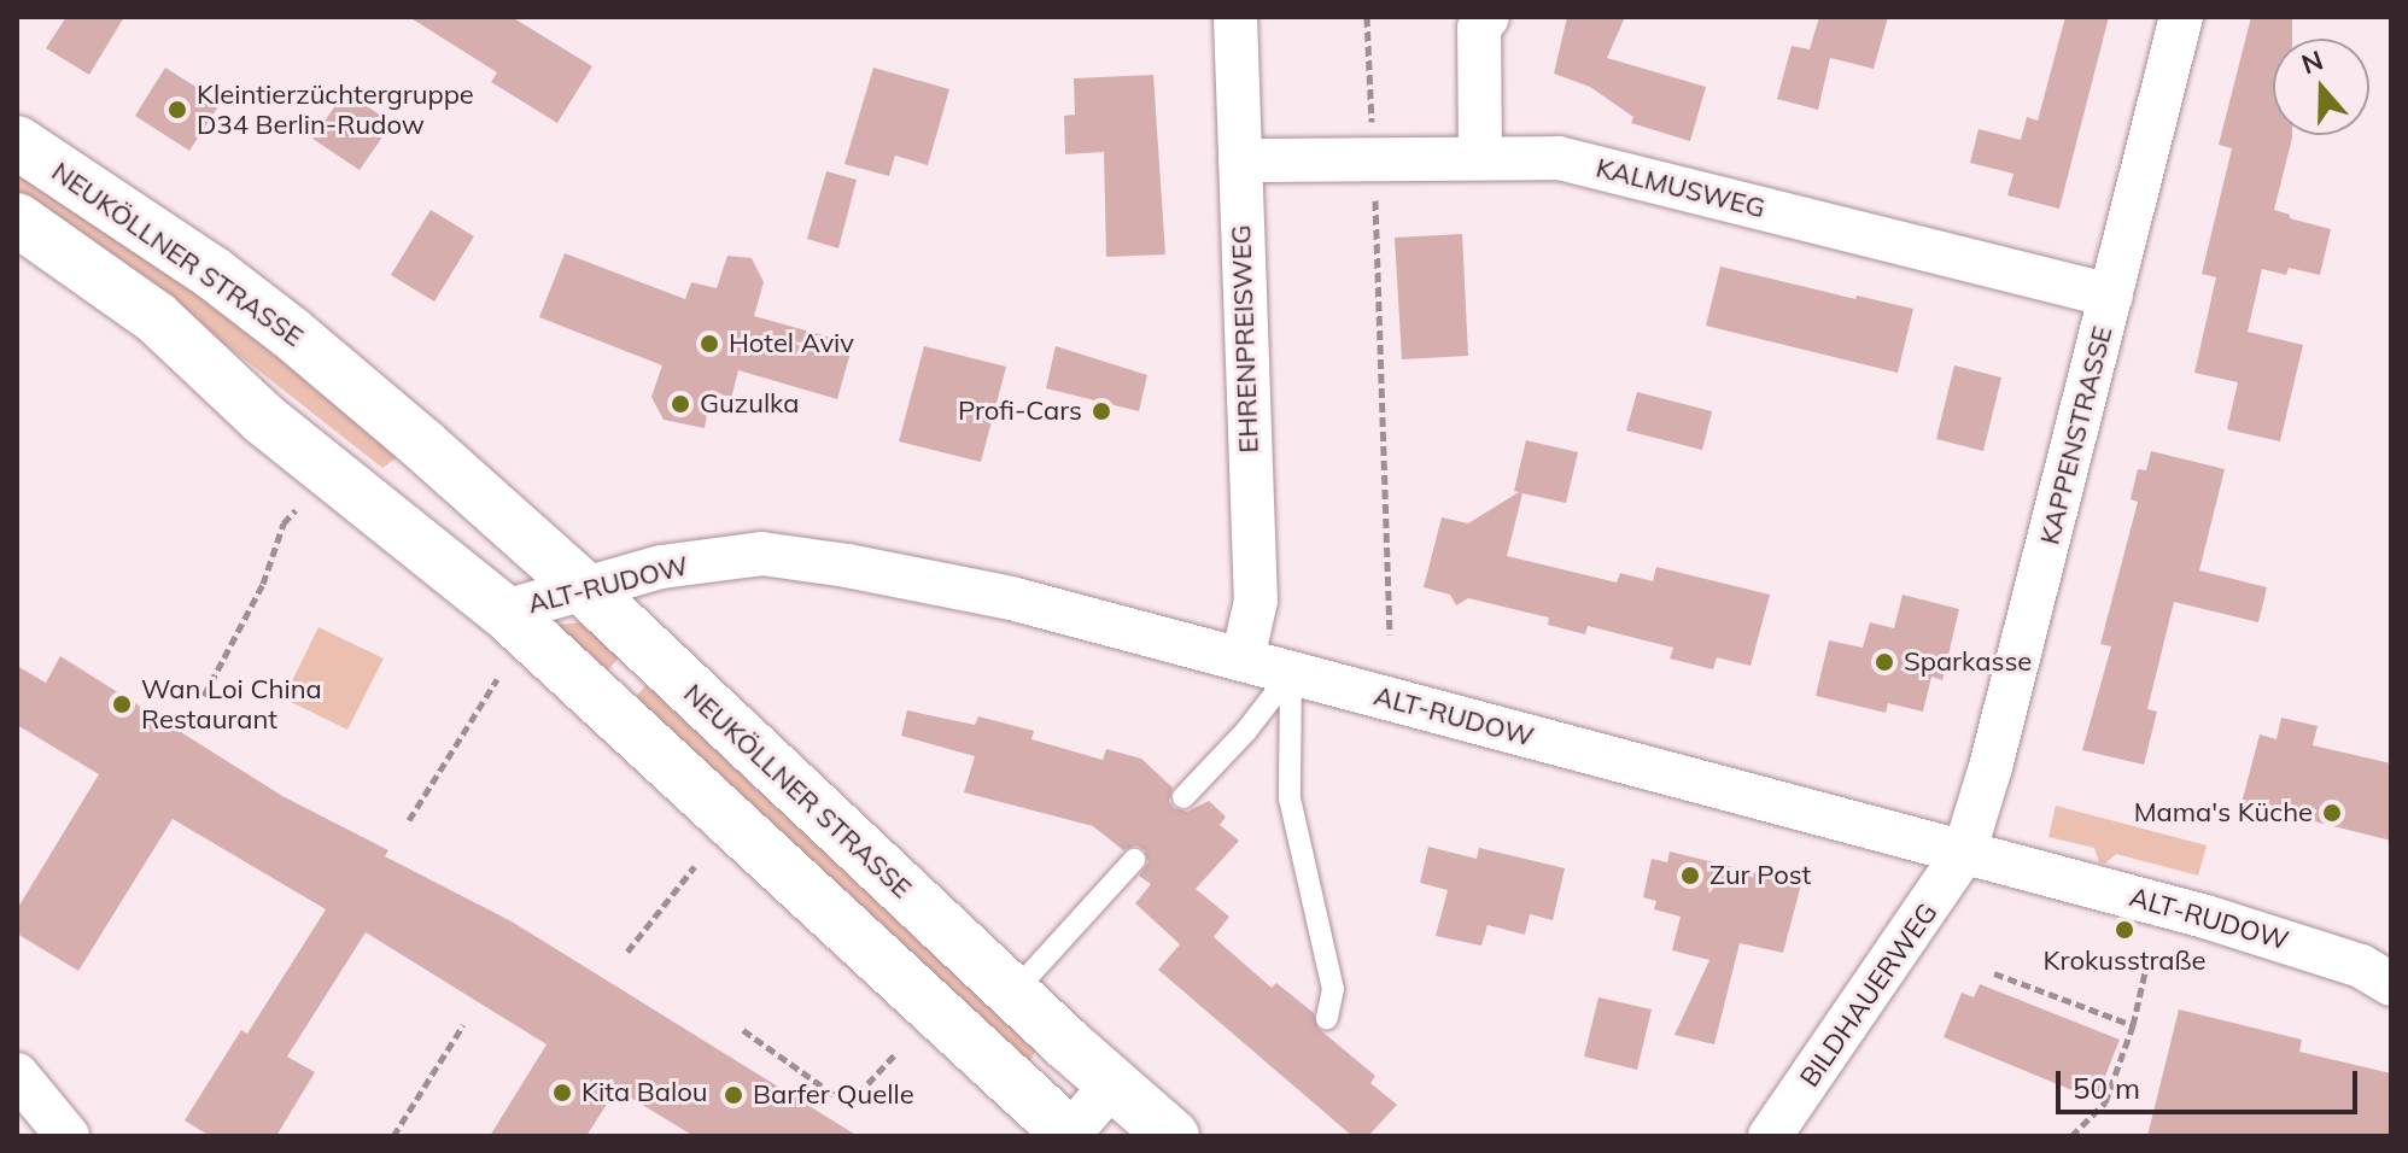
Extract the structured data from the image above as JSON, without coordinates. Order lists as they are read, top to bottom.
{
  "streets": {
    "main road": ["NEUKÖLLNER STRASSE"],
    "street": [
      "KALMUSWEG",
      "EHRENPREISWEG",
      "KAPPENSTRASSE",
      "ALT-RUDOW",
      "BILDHAUERWEG"
    ]
  },
  "crossings": [
    ["KALMUSWEG", "EHRENPREISWEG"],
    ["KALMUSWEG", "KAPPENSTRASSE"],
    ["NEUKÖLLNER STRASSE", "ALT-RUDOW"],
    ["EHRENPREISWEG", "ALT-RUDOW"],
    ["KAPPENSTRASSE", "ALT-RUDOW"],
    ["KAPPENSTRASSE", "BILDHAUERWEG"],
    ["ALT-RUDOW", "BILDHAUERWEG"]
  ],
  "places": [
    "Kleintierzüchtergruppe D34 Berlin-Rudow",
    "Hotel Aviv",
    "Guzulka",
    "Profi-Cars",
    "Sparkasse",
    "Wan Loi China Restaurant",
    "Mama's Küche",
    "Zur Post",
    "Krokusstraße",
    "Kita Balou",
    "Barfer Quelle"
  ],
  "scale_bar": "50 m",
  "north": "top"
}
